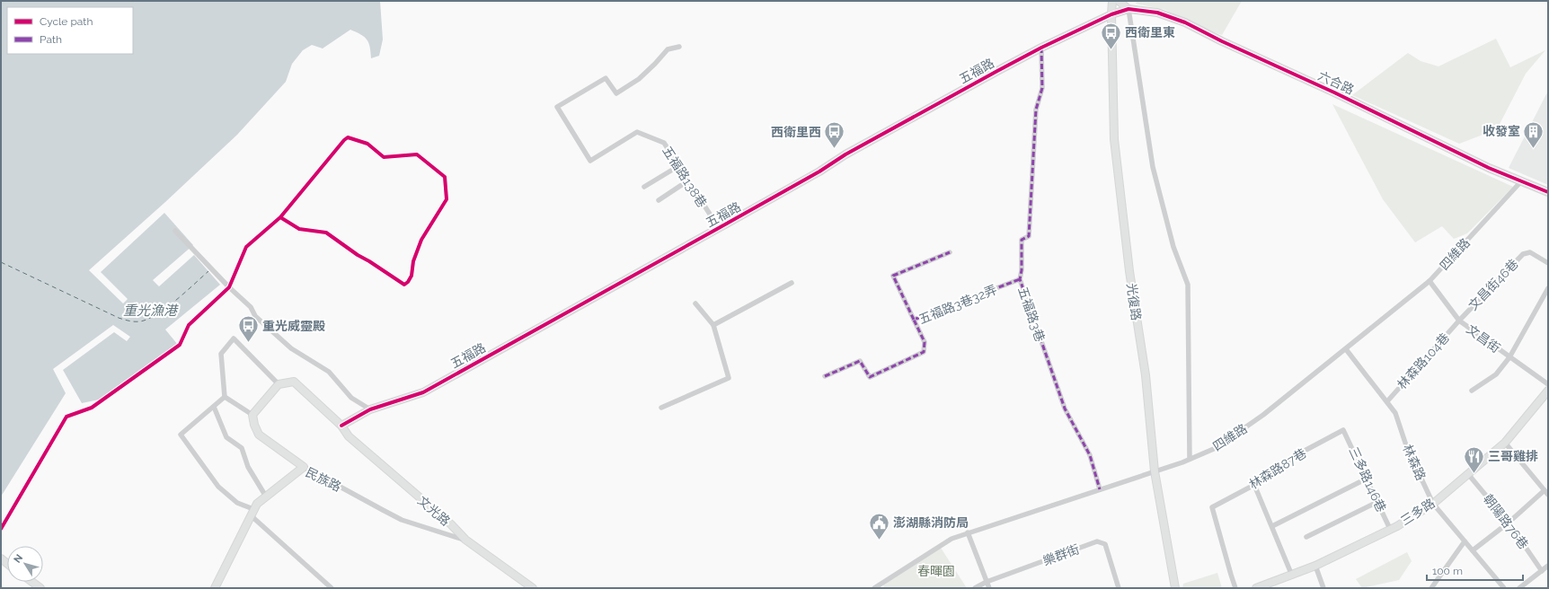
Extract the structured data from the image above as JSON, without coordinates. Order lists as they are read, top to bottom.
{
  "streets": {
    "street": [
      "五福路",
      "六合路",
      "五福路138巷",
      "四維路",
      "文昌街46巷",
      "光復路",
      "五福路3巷32弄",
      "五福路3巷",
      "文昌街",
      "林森路104巷",
      "林森路",
      "林森路87巷",
      "民族路",
      "三多路146巷",
      "文光路",
      "三多路",
      "朝陽路76巷",
      "樂群街"
    ]
  },
  "crossings": [
    ["五福路", "六合路"],
    ["五福路", "五福路138巷"],
    ["五福路", "光復路"],
    ["五福路", "五福路3巷"],
    ["五福路", "文光路"],
    ["六合路", "四維路"],
    ["六合路", "光復路"],
    ["四維路", "光復路"],
    ["四維路", "五福路3巷"],
    ["四維路", "文昌街"],
    ["四維路", "林森路"],
    ["文昌街46巷", "文昌街"],
    ["文昌街46巷", "林森路104巷"],
    ["五福路3巷32弄", "五福路3巷"],
    ["文昌街", "林森路104巷"],
    ["林森路104巷", "林森路"],
    ["林森路", "三多路"],
    ["林森路87巷", "三多路146巷"],
    ["民族路", "文光路"],
    ["三多路146巷", "三多路"],
    ["三多路", "朝陽路76巷"]
  ],
  "water": ["重光漁港"],
  "parks": ["春暉園"],
  "places": {
    "bus stop": ["西衛里東", "西衛里西", "重光威靈殿"],
    "building": ["收發室"],
    "restaurant": ["三哥雞排"],
    "public building": ["澎湖縣消防局"]
  },
  "legend": ["Cycle path", "Path"],
  "scale_bar": "100 m",
  "north": "top left"
}
